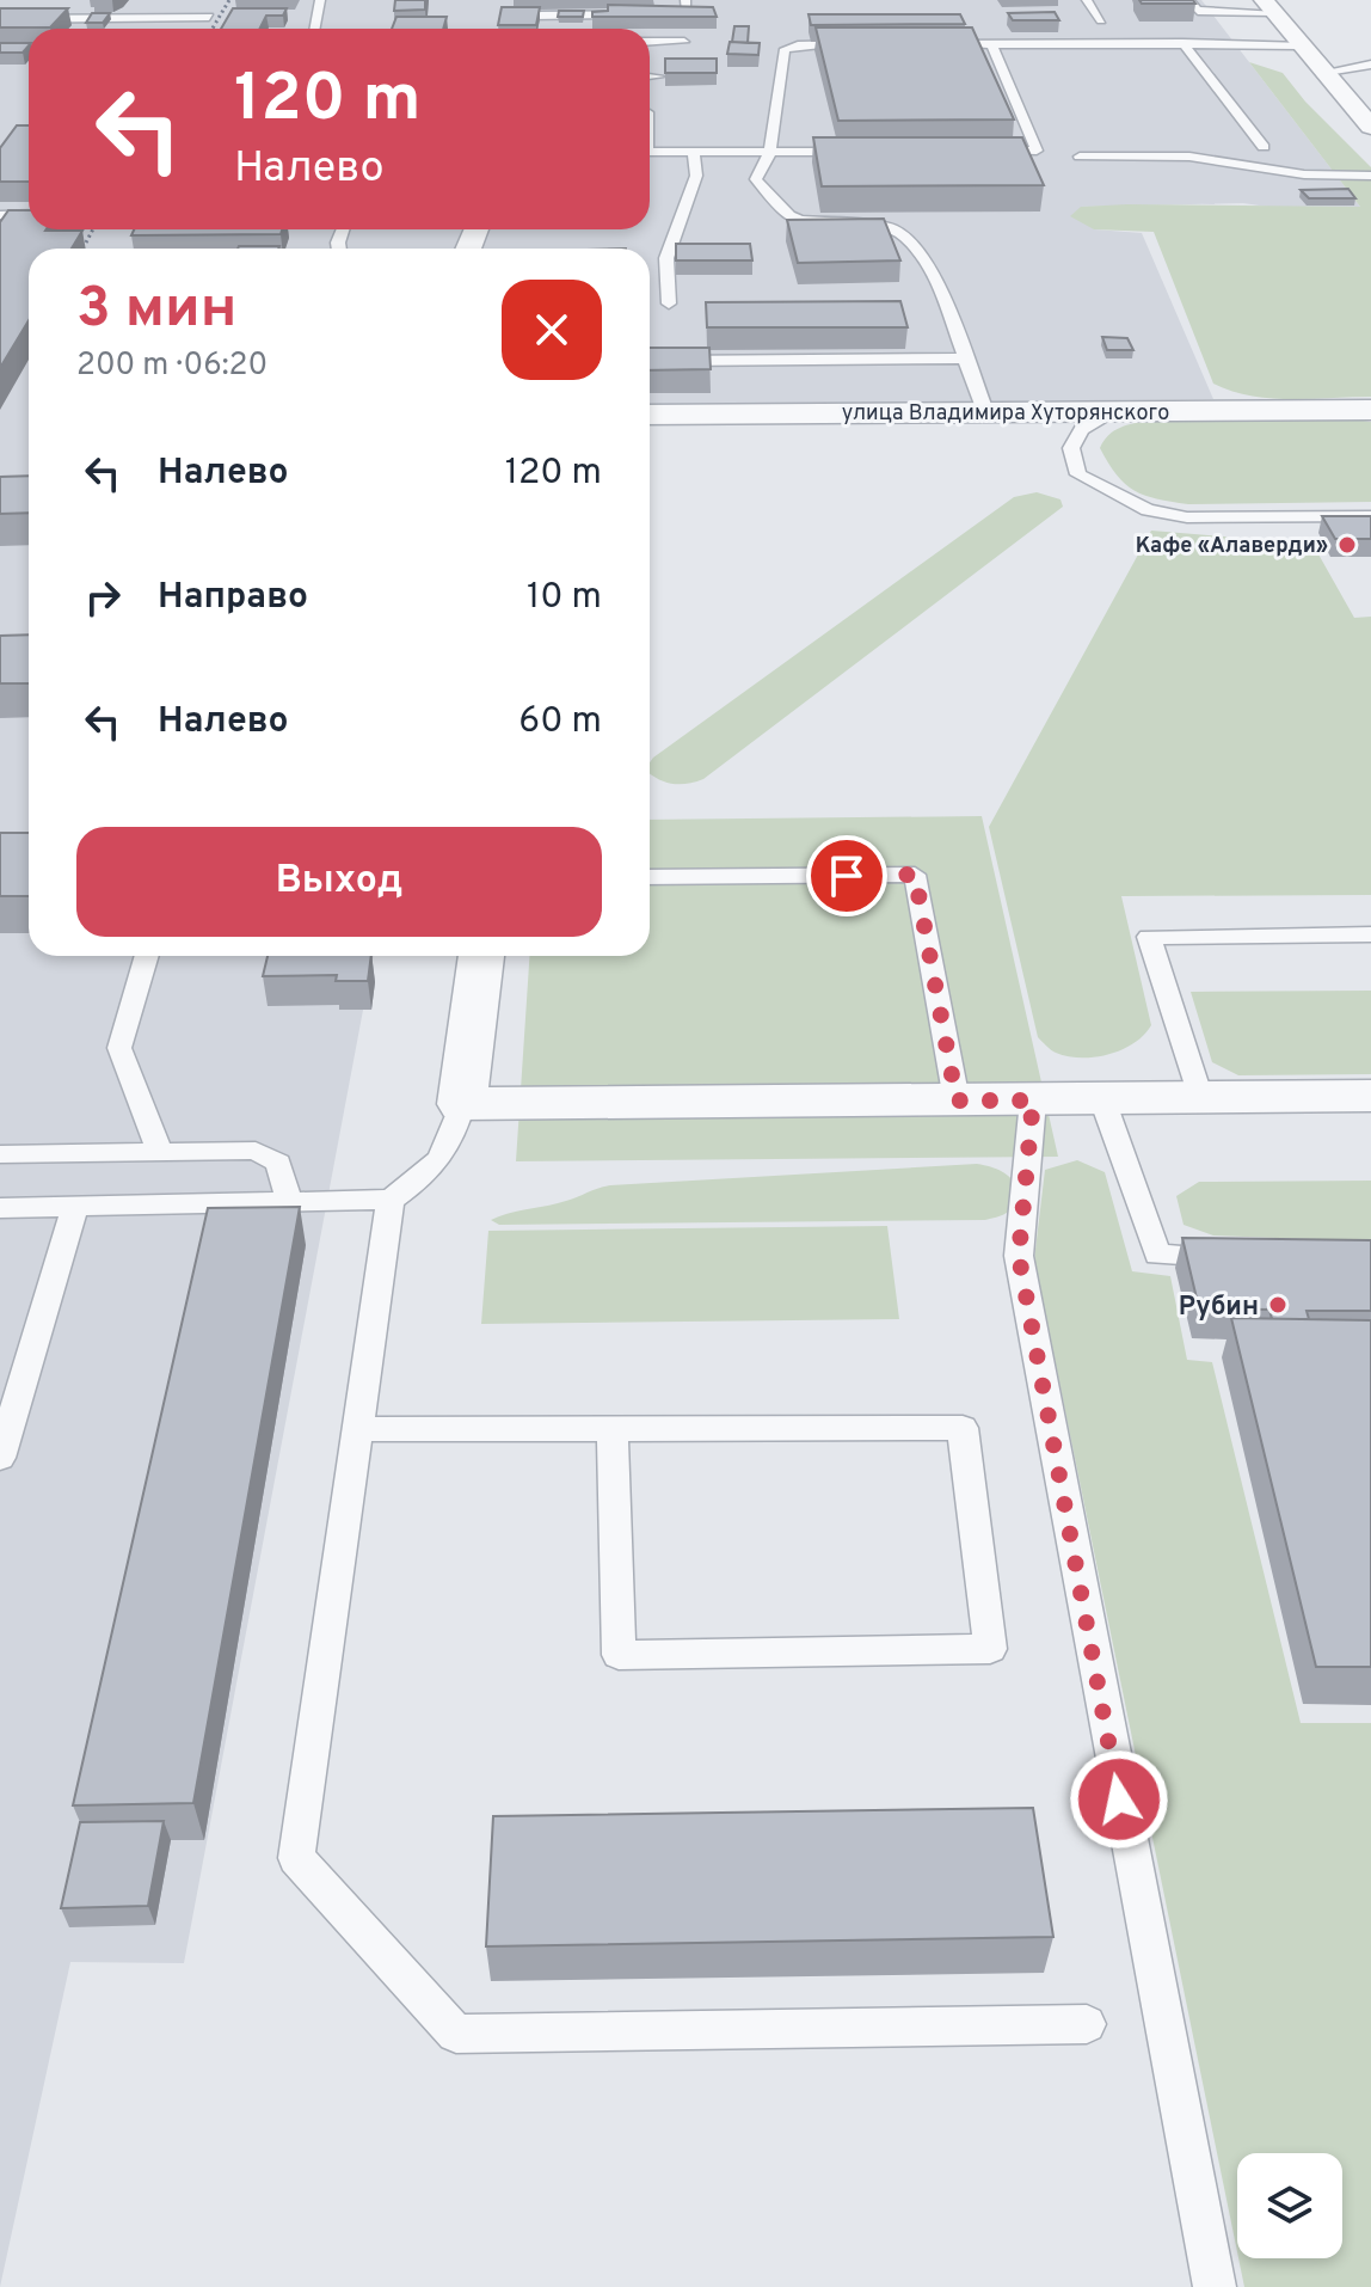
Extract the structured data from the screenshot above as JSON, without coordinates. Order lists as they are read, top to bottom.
{
  "streets": {
    "street": ["улица Владимира Хуторянского"]
  },
  "places": ["Кафе «Алаверди»", "Рубин"],
  "page": {
    "turn": ["120 m", "Налево"],
    "heading": ["3 мин", "200 m · 06:20"],
    "list": [
      {
        "name": "Налево",
        "value": "120 m"
      },
      {
        "name": "Направо",
        "value": "10 m"
      },
      {
        "name": "Налево",
        "value": "60 m"
      }
    ],
    "buttons": "Выход"
  }
}
